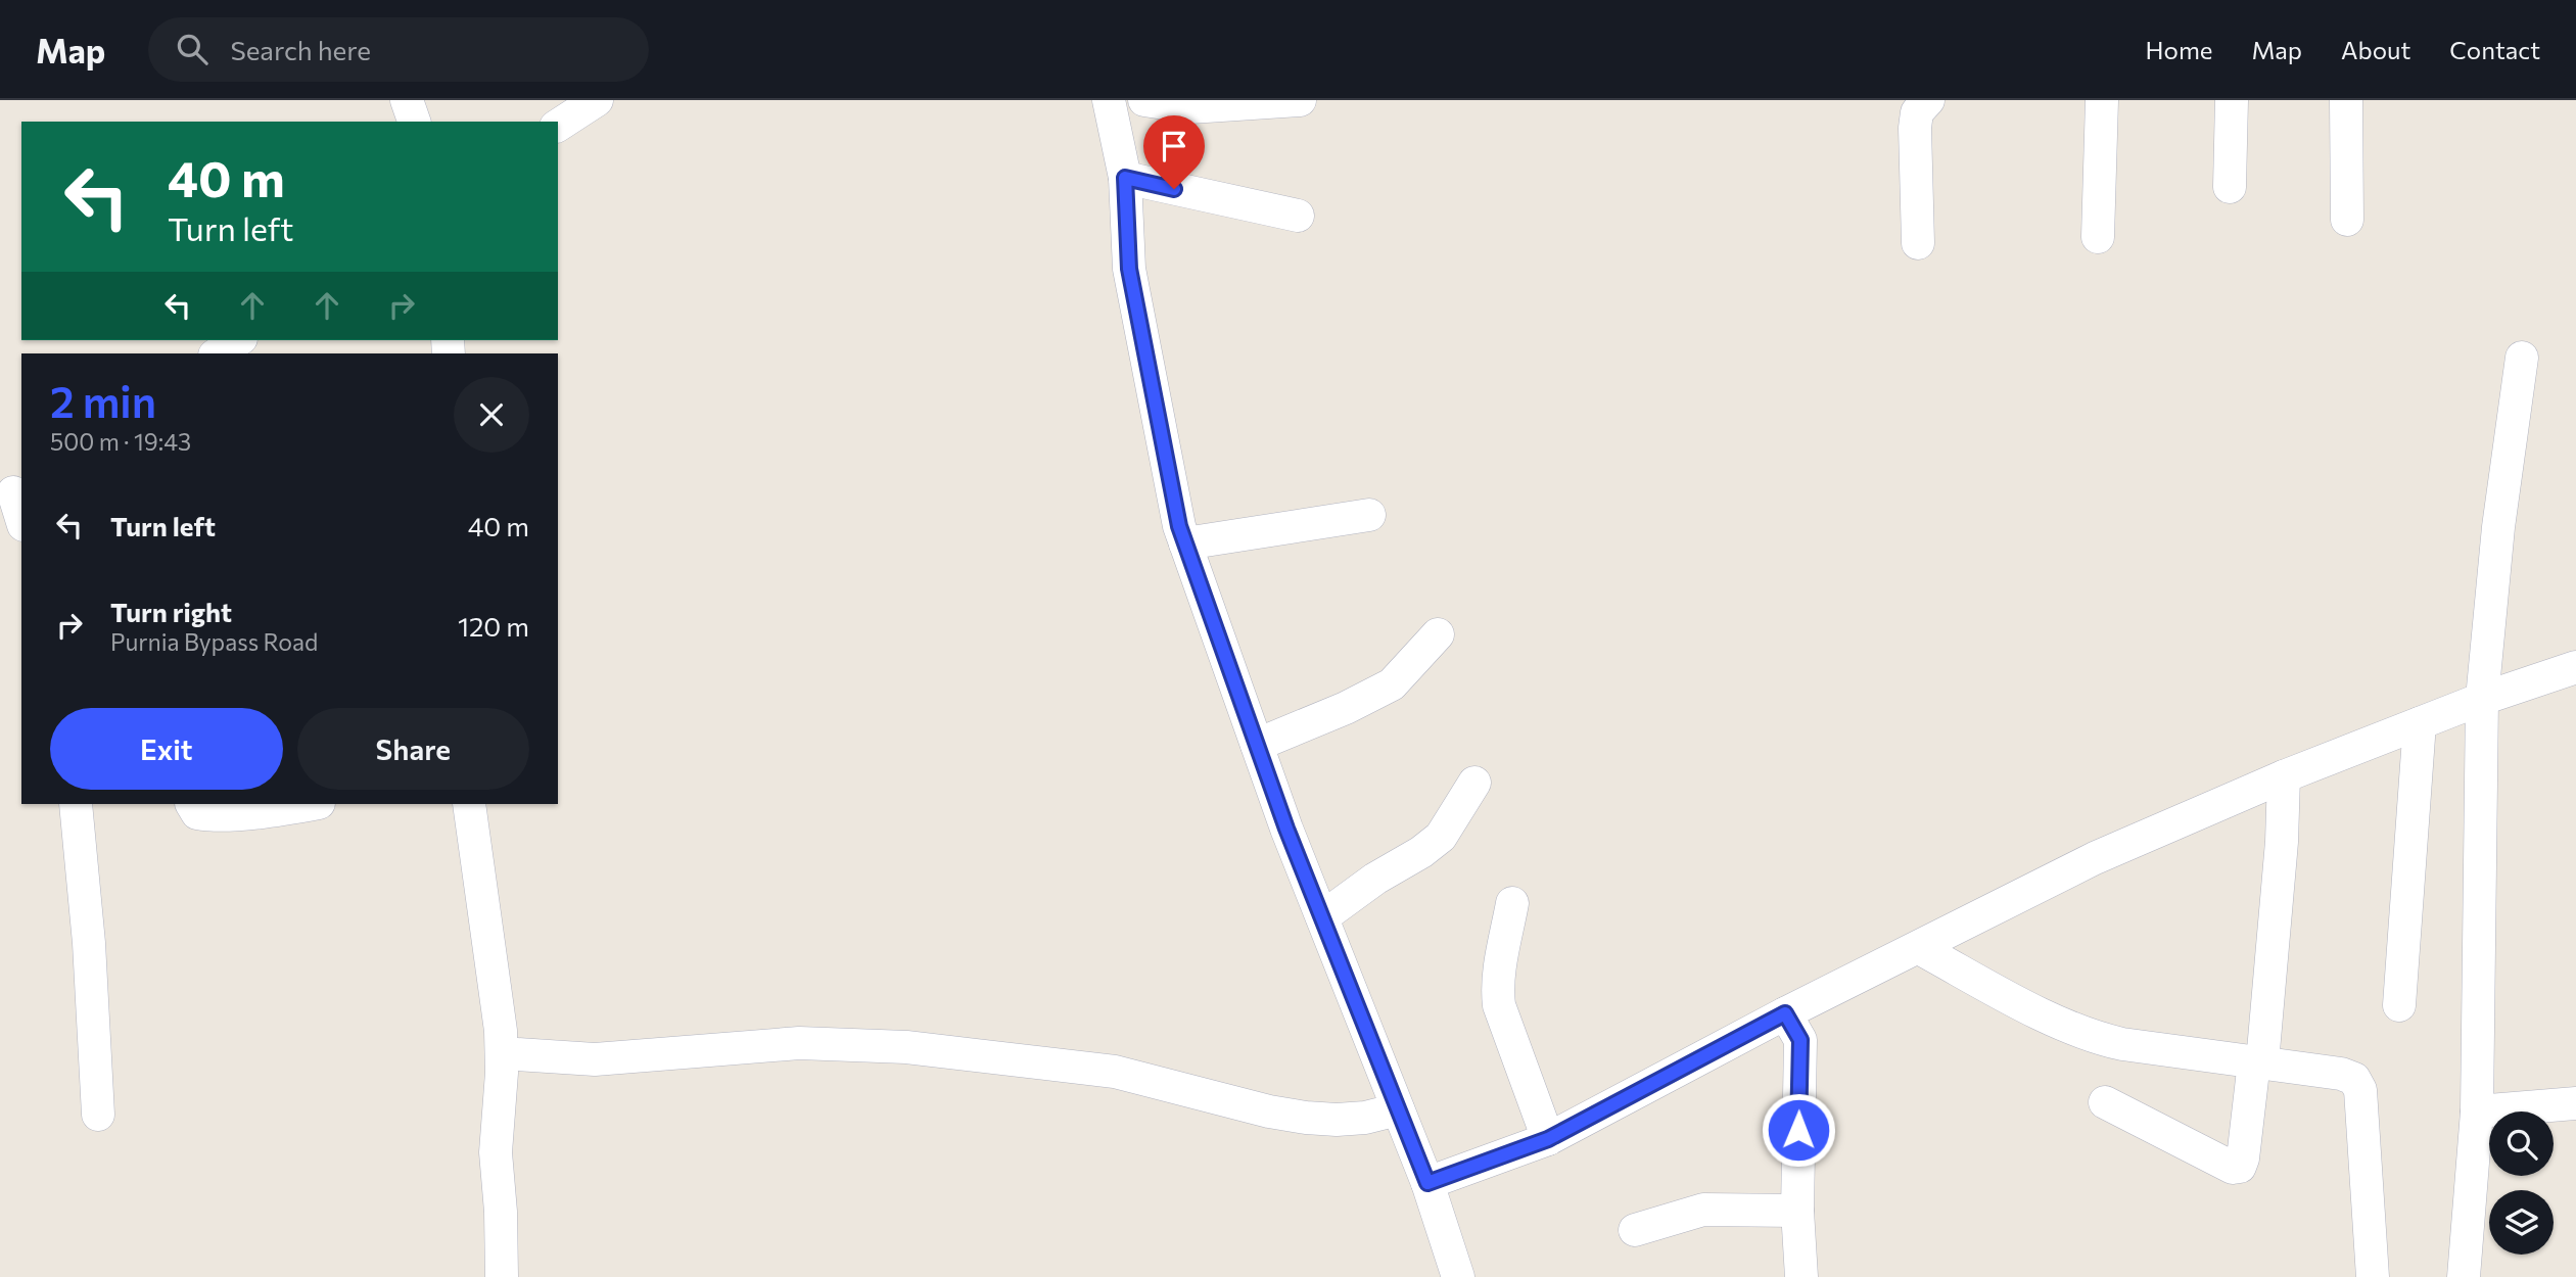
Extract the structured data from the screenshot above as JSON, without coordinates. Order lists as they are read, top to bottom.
{
  "page": {
    "header": "Map",
    "search": "Search here",
    "nav": [
      "Home",
      "Map",
      "About",
      "Contact"
    ],
    "turn": ["40 m", "Turn left"],
    "heading": ["2 min", "500 m · 19:43"],
    "list": [
      {
        "name": "Turn left",
        "value": "40 m"
      },
      {
        "name": "Turn right",
        "note": "Purnia Bypass Road",
        "value": "120 m"
      }
    ],
    "buttons": ["Exit", "Share"]
  }
}
